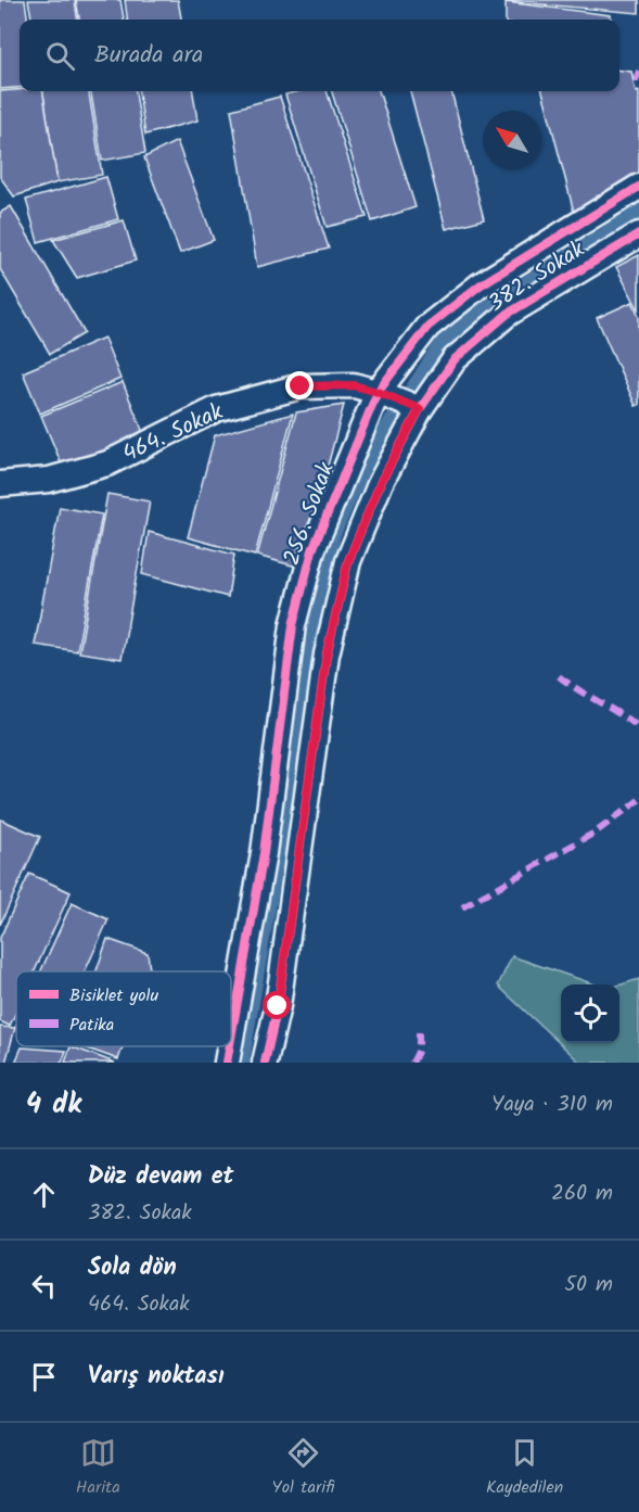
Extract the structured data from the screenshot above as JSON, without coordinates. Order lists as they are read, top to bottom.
{
  "streets": {
    "street": ["382. Sokak", "464. Sokak", "256. Sokak"]
  },
  "crossings": [
    ["382. Sokak", "464. Sokak"],
    ["464. Sokak", "256. Sokak"]
  ],
  "legend": ["Bisiklet yolu", "Patika"],
  "north": "top left",
  "page": {
    "search": "Burada ara",
    "heading": ["4 dk", "Yaya · 310 m"],
    "list": [
      ["Düz devam et", "382. Sokak", "260 m"],
      ["Sola dön", "464. Sokak", "50 m"],
      "Varış noktası"
    ],
    "nav": ["Harita", "Yol tarifi", "Kaydedilen"]
  }
}
